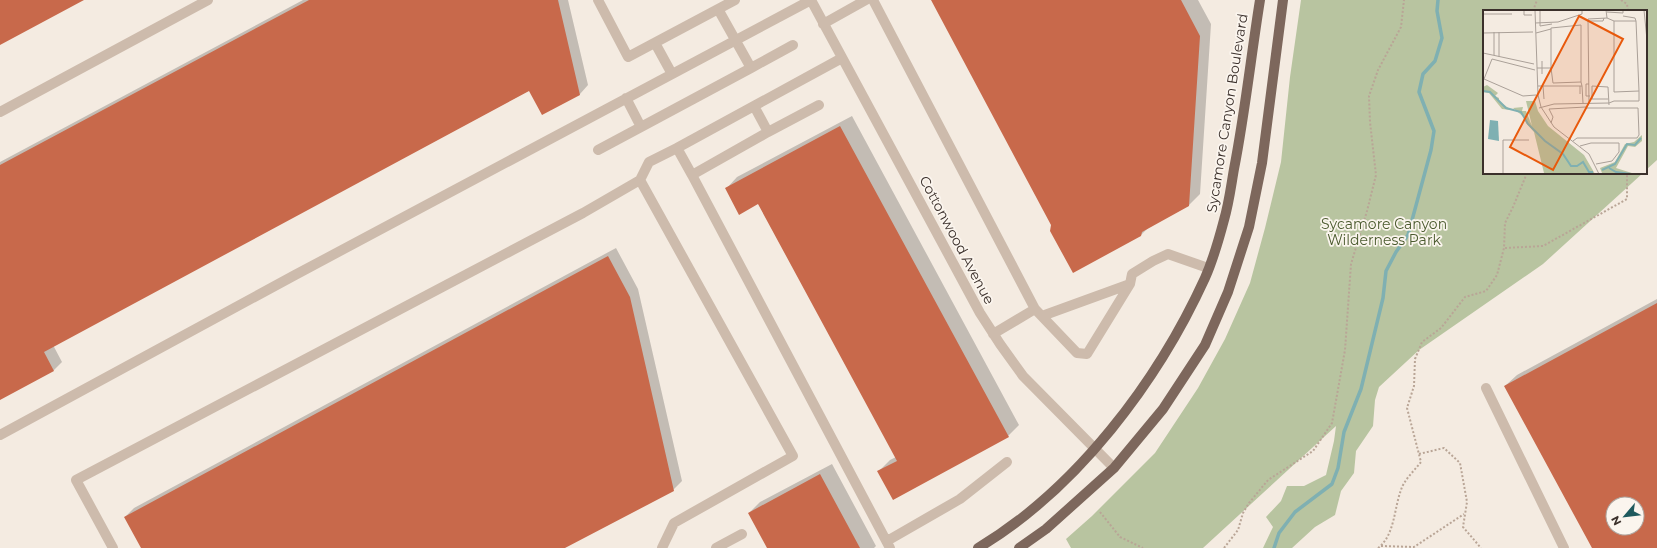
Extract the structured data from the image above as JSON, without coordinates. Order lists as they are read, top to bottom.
{
  "streets": {
    "main road": ["Sycamore Canyon Boulevard"],
    "street": ["Cottonwood Avenue"]
  },
  "crossings": [
    ["Sycamore Canyon Boulevard", "Cottonwood Avenue"]
  ],
  "parks": ["Sycamore Canyon Wilderness Park"],
  "north": "bottom left"
}
